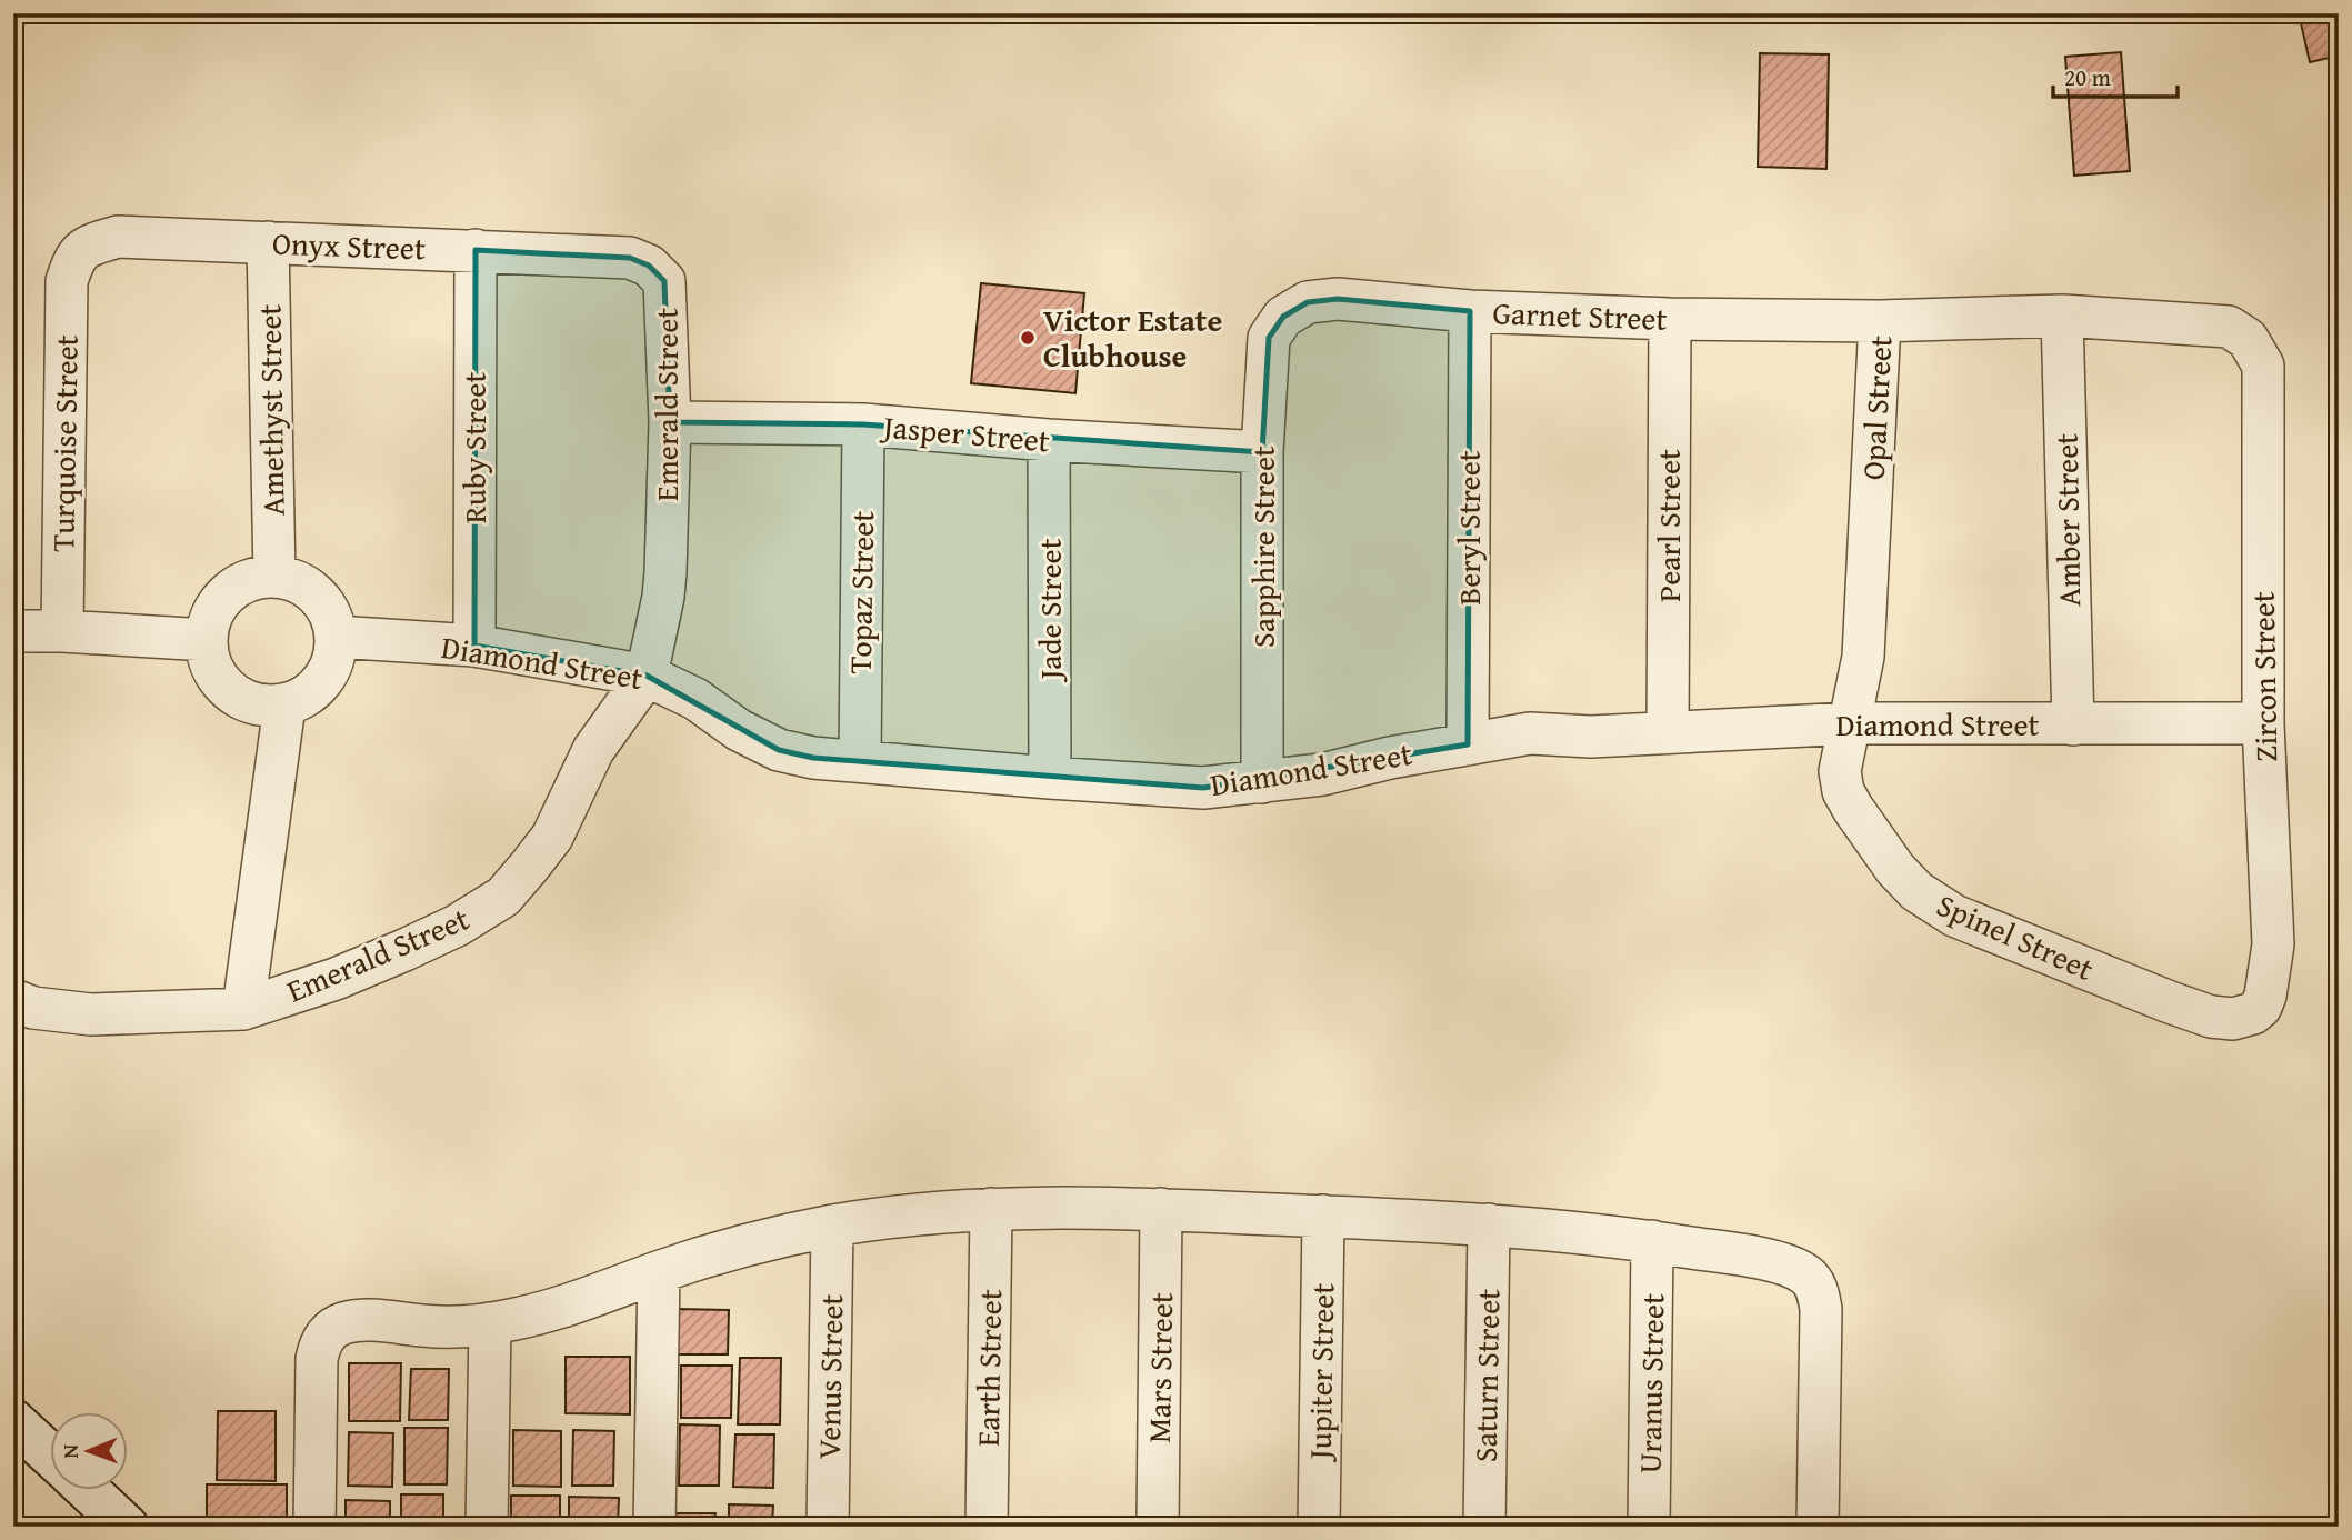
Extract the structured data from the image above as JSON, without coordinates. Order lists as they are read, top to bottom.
{
  "streets": {
    "street": [
      "Onyx Street",
      "Garnet Street",
      "Emerald Street",
      "Opal Street",
      "Amethyst Street",
      "Jasper Street",
      "Turquoise Street",
      "Ruby Street",
      "Amber Street",
      "Pearl Street",
      "Beryl Street",
      "Sapphire Street",
      "Topaz Street",
      "Jade Street",
      "Diamond Street",
      "Zircon Street",
      "Spinel Street",
      "Earth Street",
      "Mars Street",
      "Jupiter Street",
      "Saturn Street",
      "Venus Street",
      "Uranus Street"
    ]
  },
  "crossings": [
    ["Onyx Street", "Emerald Street"],
    ["Onyx Street", "Amethyst Street"],
    ["Onyx Street", "Turquoise Street"],
    ["Onyx Street", "Ruby Street"],
    ["Garnet Street", "Opal Street"],
    ["Garnet Street", "Pearl Street"],
    ["Garnet Street", "Beryl Street"],
    ["Garnet Street", "Sapphire Street"],
    ["Emerald Street", "Jasper Street"],
    ["Emerald Street", "Diamond Street"],
    ["Opal Street", "Amber Street"],
    ["Opal Street", "Diamond Street"],
    ["Opal Street", "Zircon Street"],
    ["Opal Street", "Spinel Street"],
    ["Amethyst Street", "Diamond Street"],
    ["Jasper Street", "Sapphire Street"],
    ["Jasper Street", "Topaz Street"],
    ["Jasper Street", "Jade Street"],
    ["Ruby Street", "Diamond Street"],
    ["Amber Street", "Diamond Street"],
    ["Pearl Street", "Diamond Street"],
    ["Beryl Street", "Diamond Street"],
    ["Sapphire Street", "Diamond Street"],
    ["Topaz Street", "Diamond Street"],
    ["Jade Street", "Diamond Street"],
    ["Diamond Street", "Zircon Street"],
    ["Diamond Street", "Spinel Street"],
    ["Zircon Street", "Spinel Street"]
  ],
  "places": ["Victor Estate Clubhouse"],
  "scale_bar": "20 m",
  "north": "left"
}
